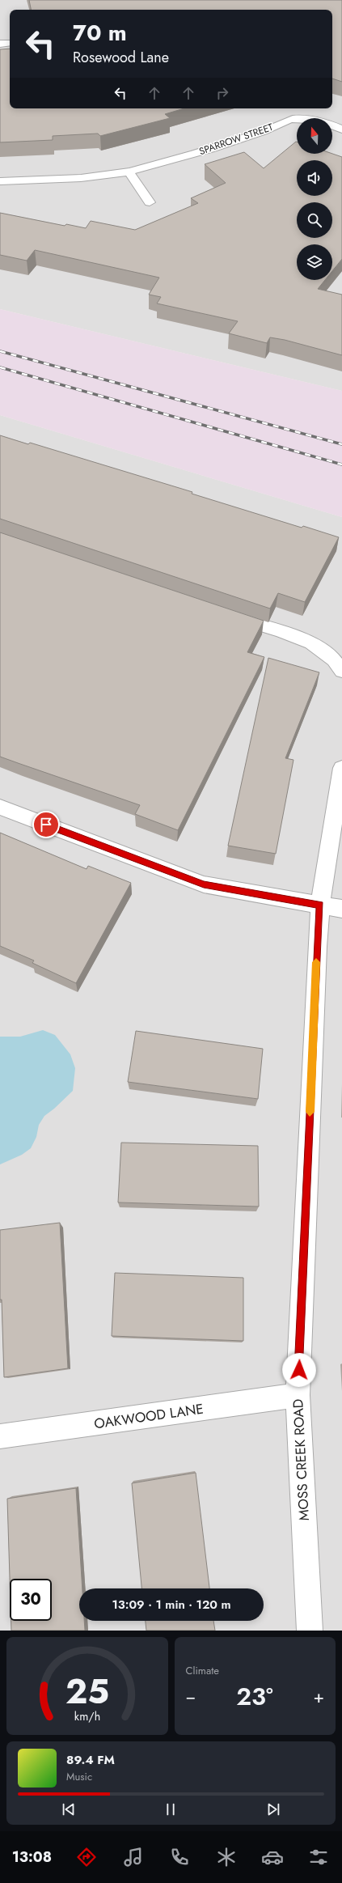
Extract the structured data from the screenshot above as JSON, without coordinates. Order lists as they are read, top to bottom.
{
  "streets": {
    "street": ["SPARROW STREET", "OAKWOOD LANE", "MOSS CREEK ROAD"]
  },
  "crossings": [
    ["OAKWOOD LANE", "MOSS CREEK ROAD"]
  ],
  "north": "top",
  "page": {
    "turn": ["70 m", "Rosewood Lane"],
    "limit": "30",
    "trip": "13:09 · 1 min · 120 m",
    "tile": "Climate",
    "heat": ["−", "23°", "+"],
    "song": ["89.4 FM", "Music"],
    "tabs": "13:08",
    "gauge": ["25", "km/h"]
  }
}
